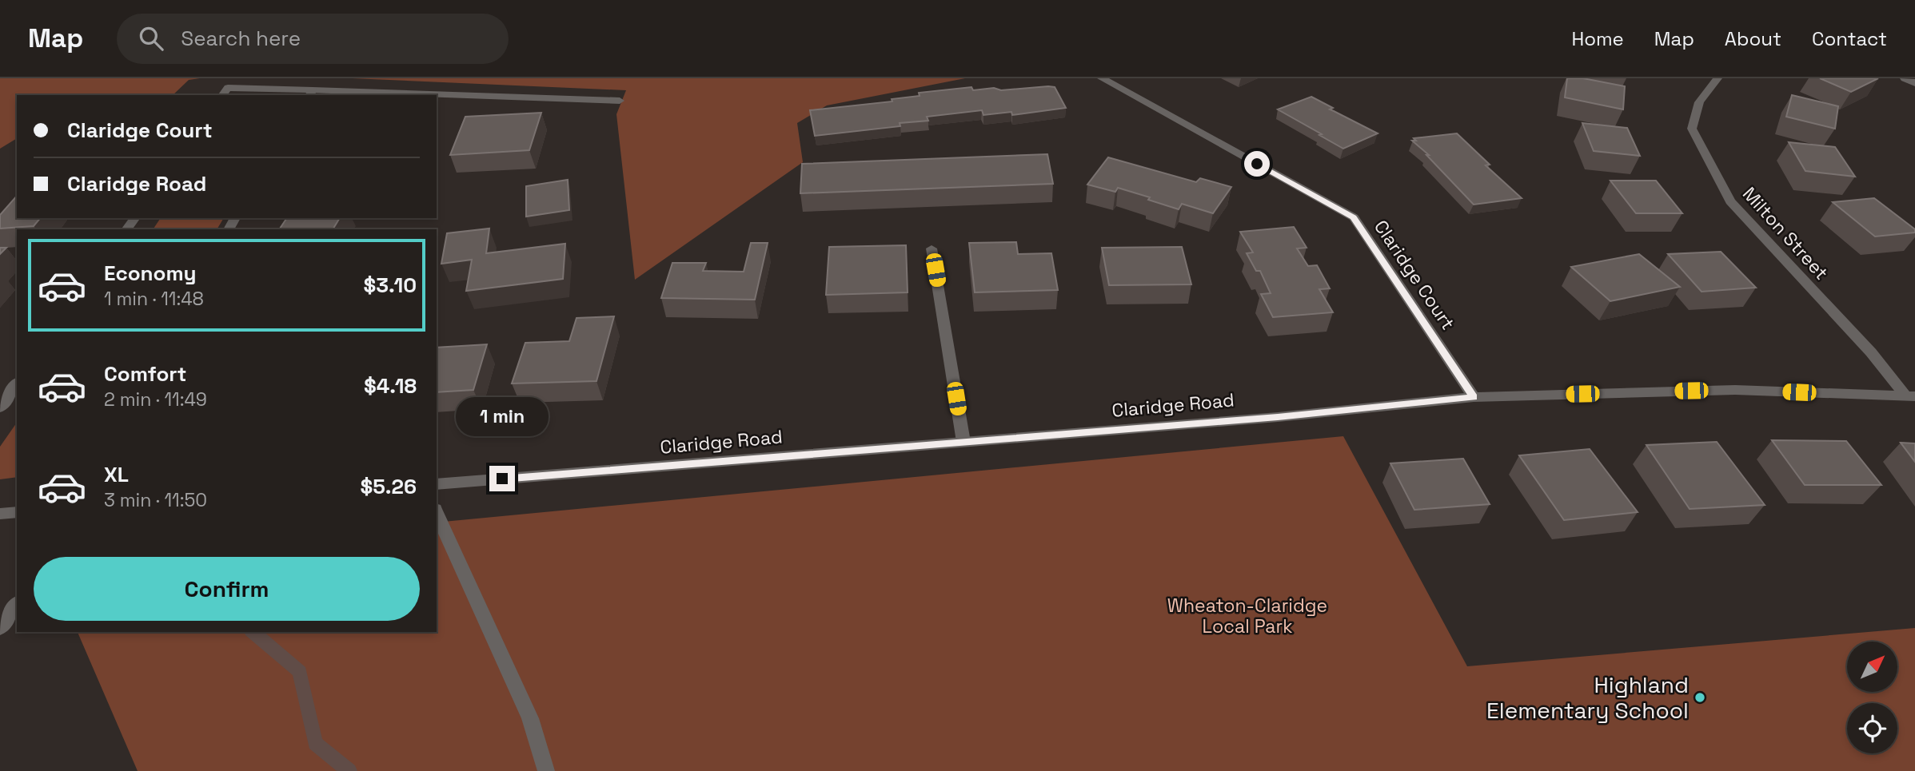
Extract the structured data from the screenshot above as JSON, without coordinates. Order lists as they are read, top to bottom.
{
  "streets": {
    "street": ["Milton Street", "Claridge Court", "Claridge Road"]
  },
  "crossings": [
    ["Milton Street", "Claridge Road"],
    ["Claridge Court", "Claridge Road"]
  ],
  "parks": ["Wheaton-Claridge Local Park"],
  "places": ["Highland Elementary School"],
  "north": "top right",
  "page": {
    "header": "Map",
    "search": "Search here",
    "nav": [
      "Home",
      "Map",
      "About",
      "Contact"
    ],
    "banner": ["Claridge Court", "Claridge Road"],
    "list": [
      {
        "name": "Economy",
        "note": "1 min · 11:48",
        "value": "$3.10"
      },
      {
        "name": "Comfort",
        "note": "2 min · 11:49",
        "value": "$4.18"
      },
      {
        "name": "XL",
        "note": "3 min · 11:50",
        "value": "$5.26"
      }
    ],
    "bubble": "1 min",
    "buttons": "Confirm"
  }
}
